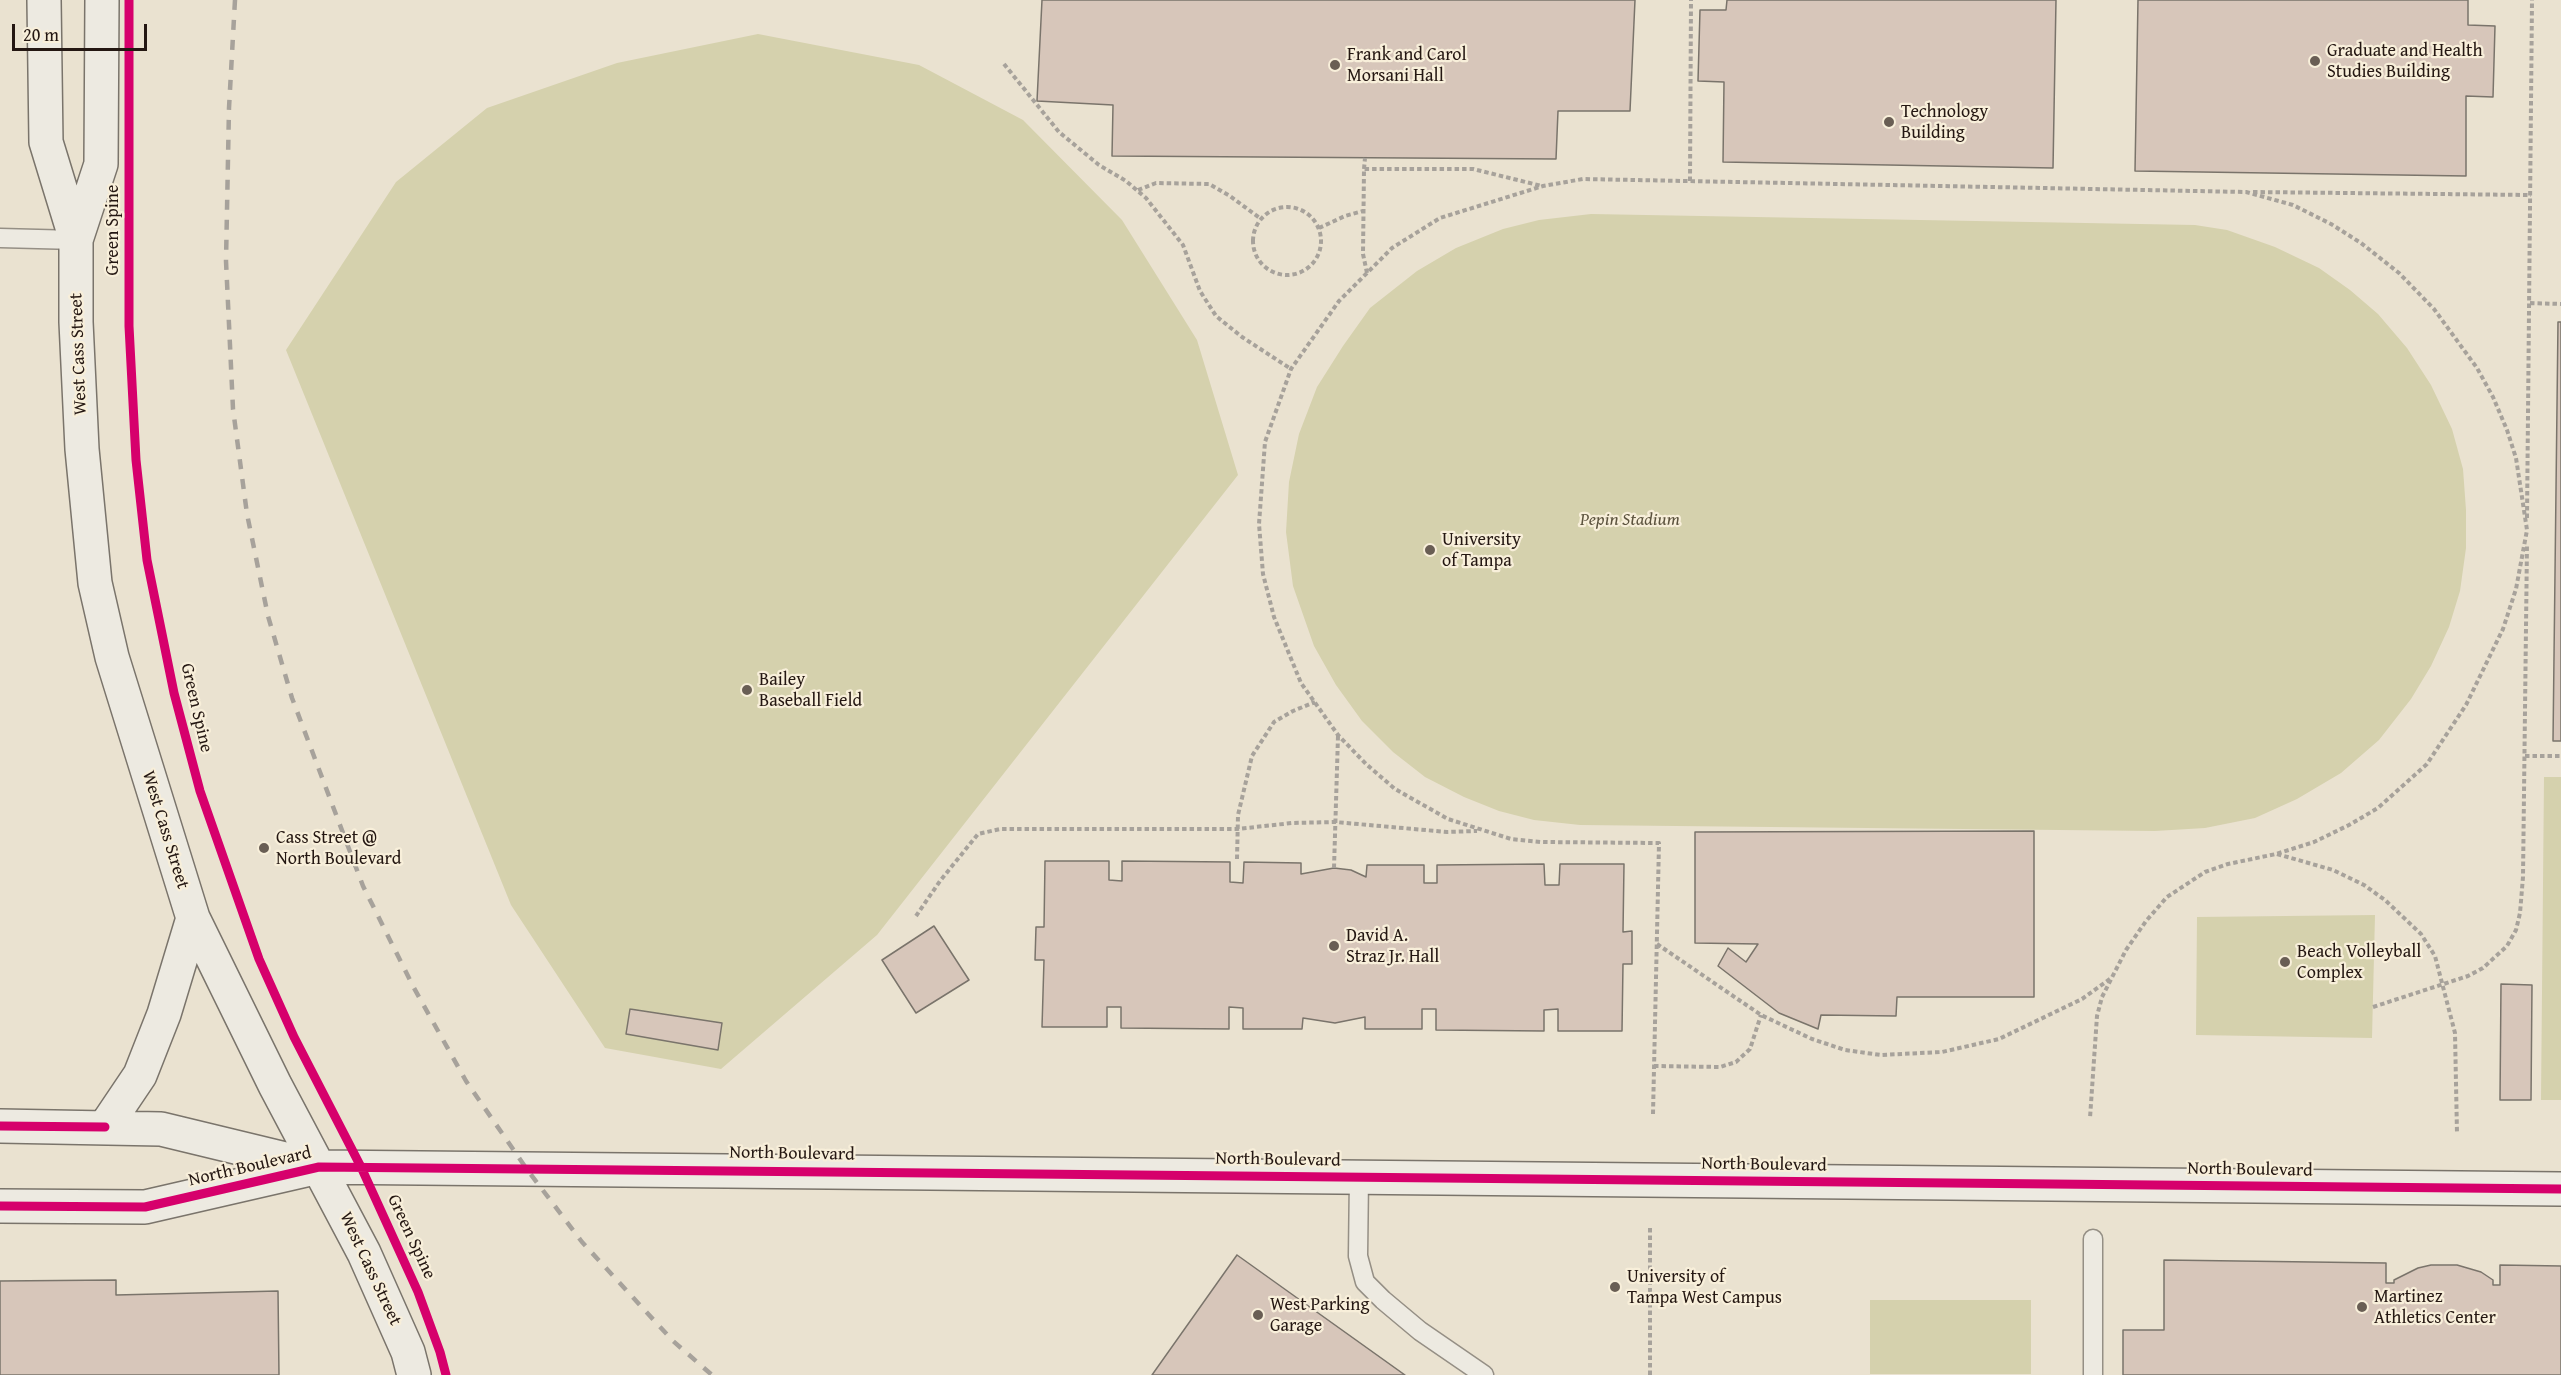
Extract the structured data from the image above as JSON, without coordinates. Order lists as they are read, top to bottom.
{
  "streets": {
    "street": ["West Cass Street", "North Boulevard"],
    "cycle path": ["Green Spine"]
  },
  "crossings": [
    ["West Cass Street", "North Boulevard"]
  ],
  "parks": ["Pepin Stadium"],
  "places": [
    "Graduate and Health Studies Building",
    "Frank and Carol Morsani Hall",
    "Technology Building",
    "University of Tampa",
    "Bailey Baseball Field",
    "Cass Street @ North Boulevard",
    "David A. Straz Jr. Hall",
    "Beach Volleyball Complex",
    "University of Tampa West Campus",
    "Martinez Athletics Center",
    "West Parking Garage"
  ],
  "scale_bar": "20 m"
}
